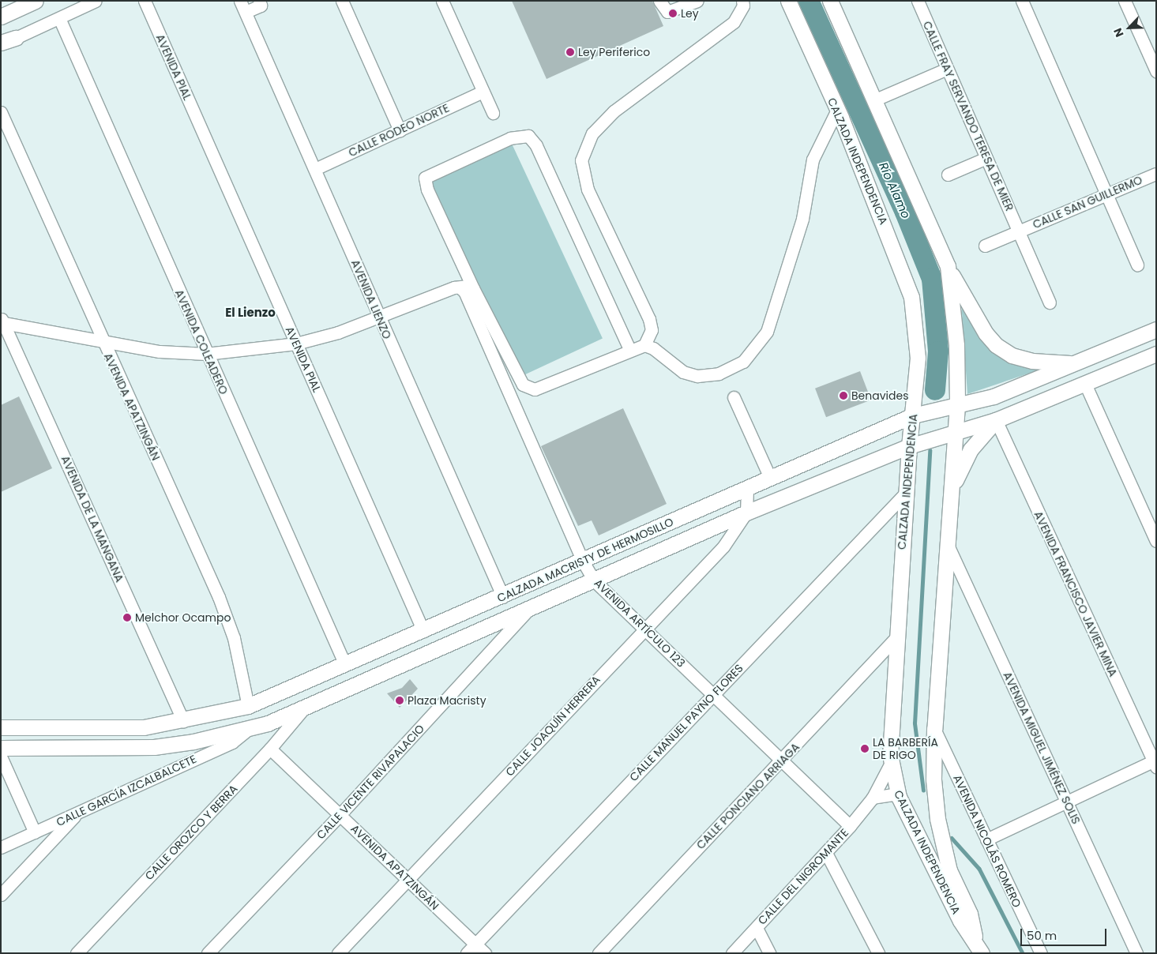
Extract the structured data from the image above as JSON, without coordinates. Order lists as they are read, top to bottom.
{
  "streets": {
    "main road": ["CALZADA INDEPENDENCIA", "CALZADA MACRISTY DE HERMOSILLO"],
    "street": [
      "AVENIDA PIAL",
      "CALLE FRAY SERVANDO TERESA DE MIER",
      "CALLE RODEO NORTE",
      "CALLE SAN GUILLERMO",
      "AVENIDA LIENZO",
      "AVENIDA COLEADERO",
      "AVENIDA APATZINGÁN",
      "AVENIDA DE LA MANGANA",
      "AVENIDA FRANCISCO JAVIER MINA",
      "AVENIDA ARTÍCULO 123",
      "CALLE MANUEL PAYNO FLORES",
      "CALLE JOAQUÍN HERRERA",
      "AVENIDA MIGUEL JIMÉNEZ SOLIS",
      "CALLE VICENTE RIVAPALACIO",
      "CALLE GARCÍA IZCALBALCETE",
      "CALLE PONCIANO ARRIAGA",
      "CALLE OROZCO Y BERRA",
      "AVENIDA NICOLÁS ROMERO",
      "CALLE DEL NIGROMANTE"
    ]
  },
  "crossings": [
    ["AVENIDA PIAL", "CALZADA MACRISTY DE HERMOSILLO"],
    ["CALLE FRAY SERVANDO TERESA DE MIER", "CALLE SAN GUILLERMO"],
    ["CALLE RODEO NORTE", "AVENIDA LIENZO"],
    ["CALZADA INDEPENDENCIA", "CALZADA MACRISTY DE HERMOSILLO"],
    ["CALZADA INDEPENDENCIA", "CALLE MANUEL PAYNO FLORES"],
    ["CALZADA INDEPENDENCIA", "AVENIDA MIGUEL JIMÉNEZ SOLIS"],
    ["CALZADA INDEPENDENCIA", "CALLE PONCIANO ARRIAGA"],
    ["CALZADA INDEPENDENCIA", "AVENIDA NICOLÁS ROMERO"],
    ["CALZADA INDEPENDENCIA", "CALLE DEL NIGROMANTE"],
    ["AVENIDA LIENZO", "CALZADA MACRISTY DE HERMOSILLO"],
    ["AVENIDA COLEADERO", "CALZADA MACRISTY DE HERMOSILLO"],
    ["AVENIDA APATZINGÁN", "CALZADA MACRISTY DE HERMOSILLO"],
    ["AVENIDA APATZINGÁN", "CALLE MANUEL PAYNO FLORES"],
    ["AVENIDA APATZINGÁN", "CALLE JOAQUÍN HERRERA"],
    ["AVENIDA APATZINGÁN", "CALLE VICENTE RIVAPALACIO"],
    ["AVENIDA APATZINGÁN", "CALLE OROZCO Y BERRA"],
    ["AVENIDA DE LA MANGANA", "CALZADA MACRISTY DE HERMOSILLO"],
    ["CALZADA MACRISTY DE HERMOSILLO", "AVENIDA FRANCISCO JAVIER MINA"],
    ["CALZADA MACRISTY DE HERMOSILLO", "AVENIDA ARTÍCULO 123"],
    ["CALZADA MACRISTY DE HERMOSILLO", "CALLE JOAQUÍN HERRERA"],
    ["CALZADA MACRISTY DE HERMOSILLO", "CALLE VICENTE RIVAPALACIO"],
    ["CALZADA MACRISTY DE HERMOSILLO", "CALLE GARCÍA IZCALBALCETE"],
    ["CALZADA MACRISTY DE HERMOSILLO", "CALLE OROZCO Y BERRA"],
    ["AVENIDA ARTÍCULO 123", "CALLE MANUEL PAYNO FLORES"],
    ["AVENIDA ARTÍCULO 123", "CALLE JOAQUÍN HERRERA"],
    ["AVENIDA ARTÍCULO 123", "CALLE PONCIANO ARRIAGA"],
    ["AVENIDA ARTÍCULO 123", "CALLE DEL NIGROMANTE"]
  ],
  "districts": ["El Lienzo"],
  "water": ["Río Alamo"],
  "places": [
    "Ley",
    "Ley Periferico",
    "Benavides",
    "Melchor Ocampo",
    "Plaza Macristy",
    "LA BARBERÍA DE RIGO"
  ],
  "scale_bar": "50 m",
  "north": "bottom left"
}
